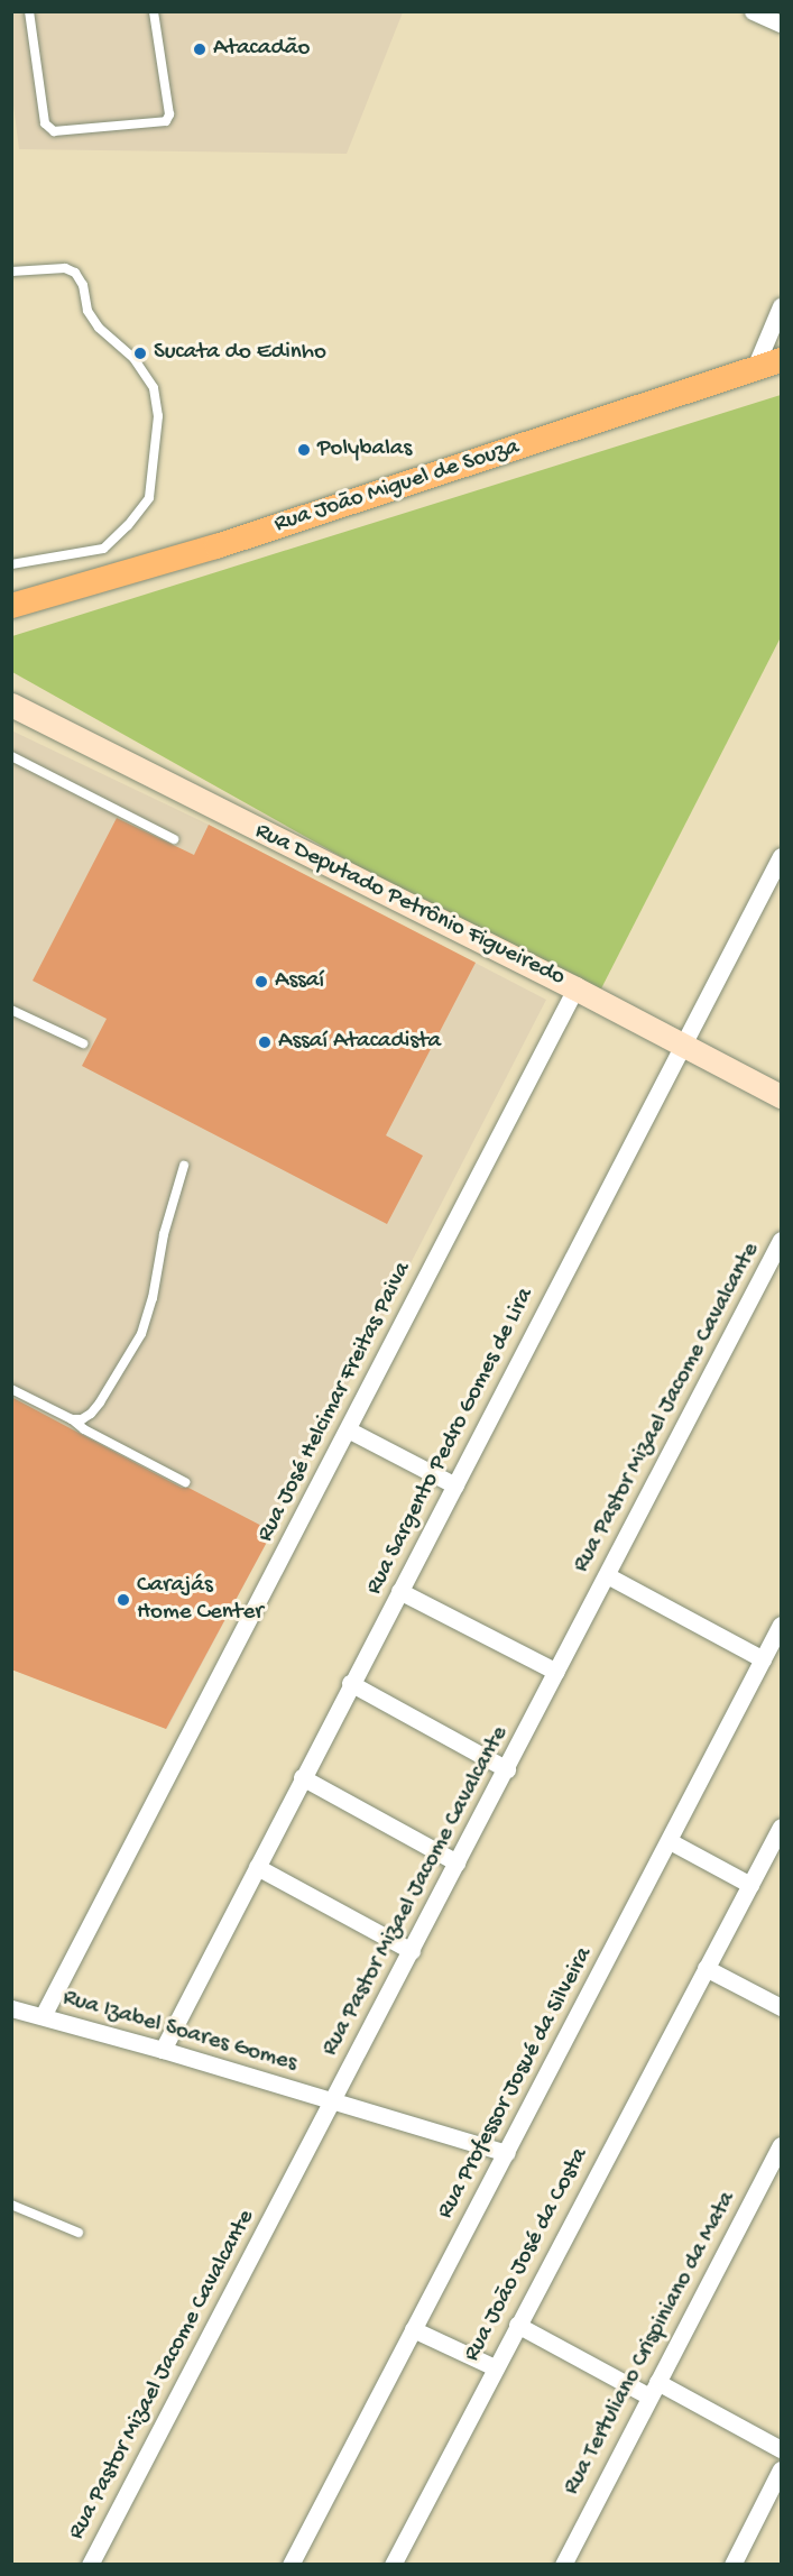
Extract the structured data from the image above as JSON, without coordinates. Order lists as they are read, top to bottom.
{
  "streets": {
    "main road": ["Rua João Miguel de Souza"],
    "street": [
      "Rua Deputado Petrônio Figueiredo",
      "Rua José Helcimar Freitas Paiva",
      "Rua Pastor Mizael Jacome Cavalcante",
      "Rua Sargento Pedro Gomes de Lira",
      "Rua Izabel Soares Gomes",
      "Rua Professor Josué da Silveira",
      "Rua João José da Costa",
      "Rua Tertuliano Crispiniano da Mata"
    ]
  },
  "crossings": [
    ["Rua Deputado Petrônio Figueiredo", "Rua José Helcimar Freitas Paiva"],
    ["Rua Deputado Petrônio Figueiredo", "Rua Sargento Pedro Gomes de Lira"],
    ["Rua José Helcimar Freitas Paiva", "Rua Izabel Soares Gomes"],
    ["Rua Pastor Mizael Jacome Cavalcante", "Rua Izabel Soares Gomes"],
    ["Rua Sargento Pedro Gomes de Lira", "Rua Izabel Soares Gomes"],
    ["Rua Izabel Soares Gomes", "Rua Professor Josué da Silveira"]
  ],
  "places": [
    "Atacadão",
    "Sucata do Edinho",
    "Polybalas",
    "Assaí",
    "Assaí Atacadista",
    "Carajás Home Center"
  ]
}
